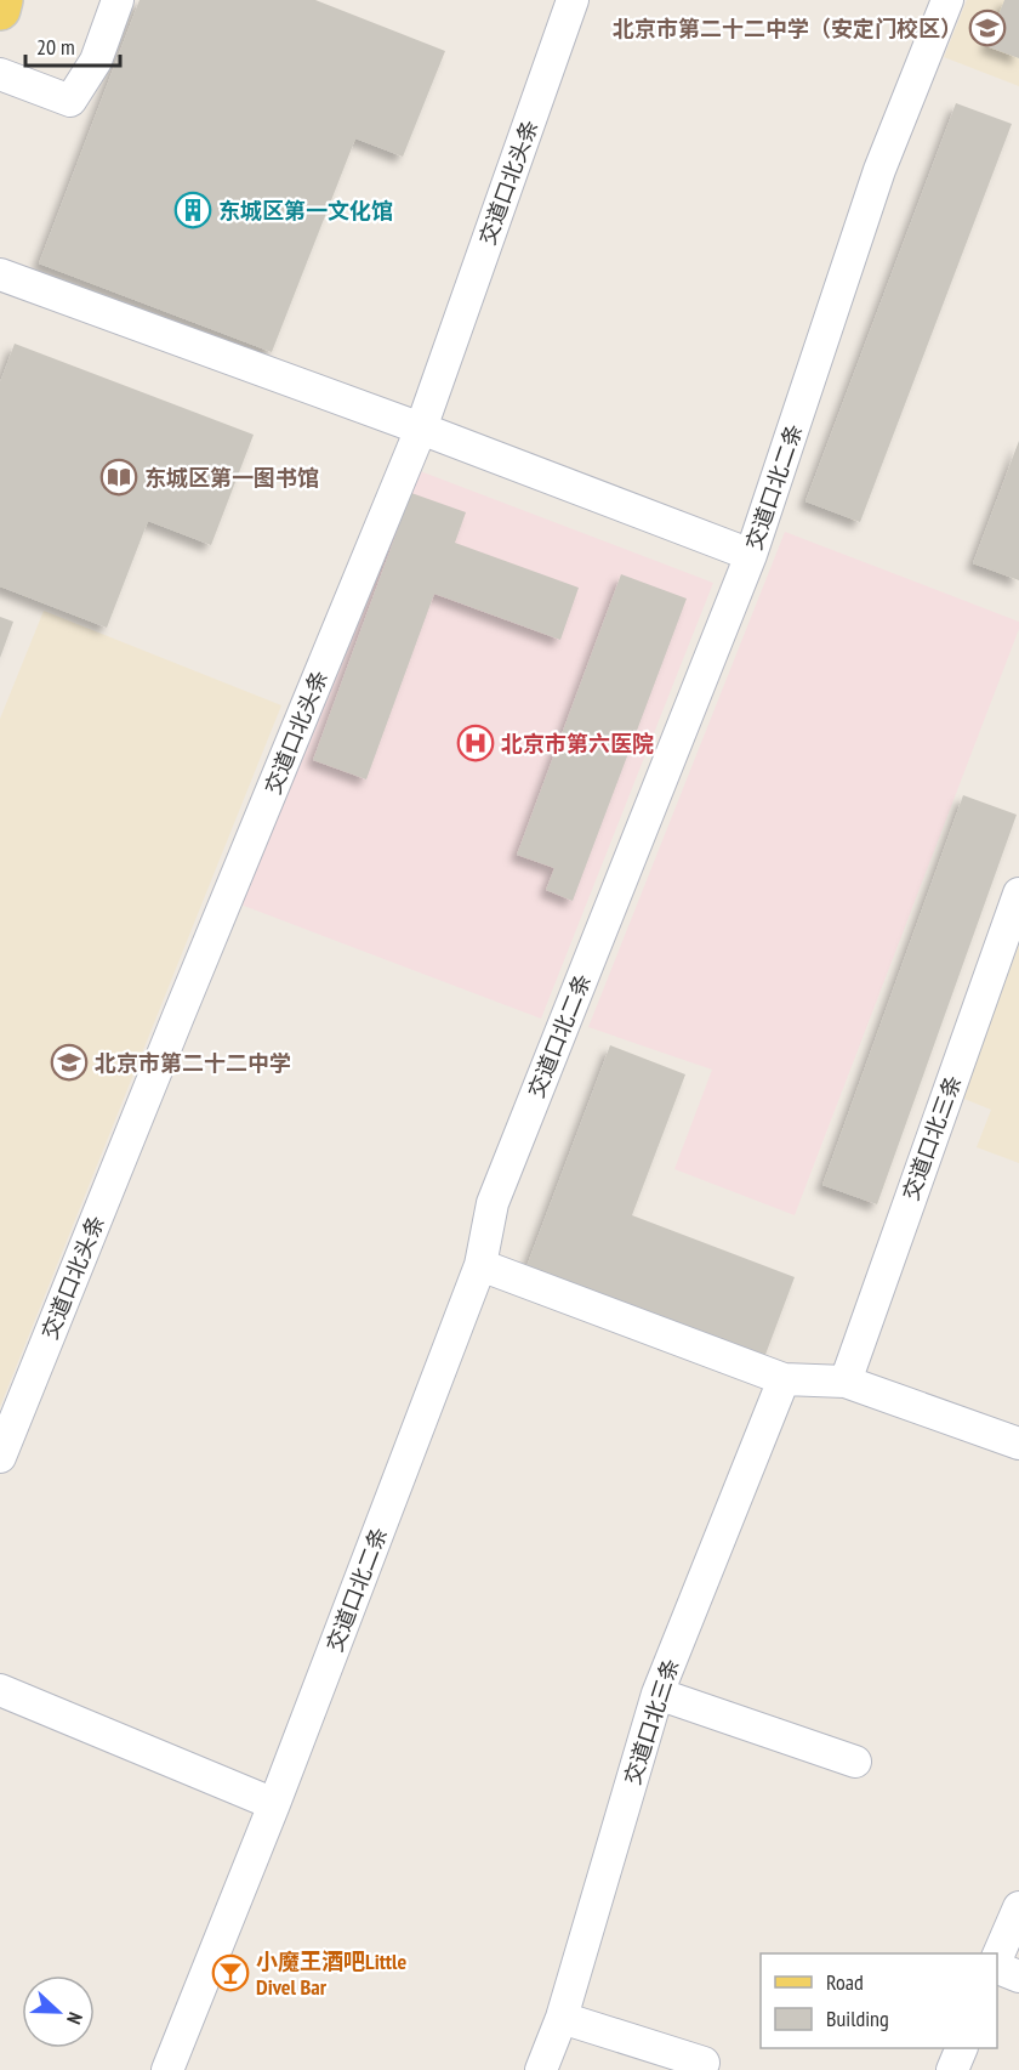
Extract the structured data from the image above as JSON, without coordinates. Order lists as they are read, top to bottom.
{
  "streets": {
    "street": ["交道口北头条", "交道口北二条", "交道口北三条"]
  },
  "places": {
    "school or university": ["北京市第二十二中学（安定门校区）", "北京市第二十二中学"],
    "building": ["东城区第一文化馆"],
    "library": ["东城区第一图书馆"],
    "hospital": ["北京市第六医院"],
    "bar": ["小魔王酒吧Little Divel Bar"]
  },
  "legend": ["Road", "Building"],
  "scale_bar": "20 m",
  "north": "right"
}
